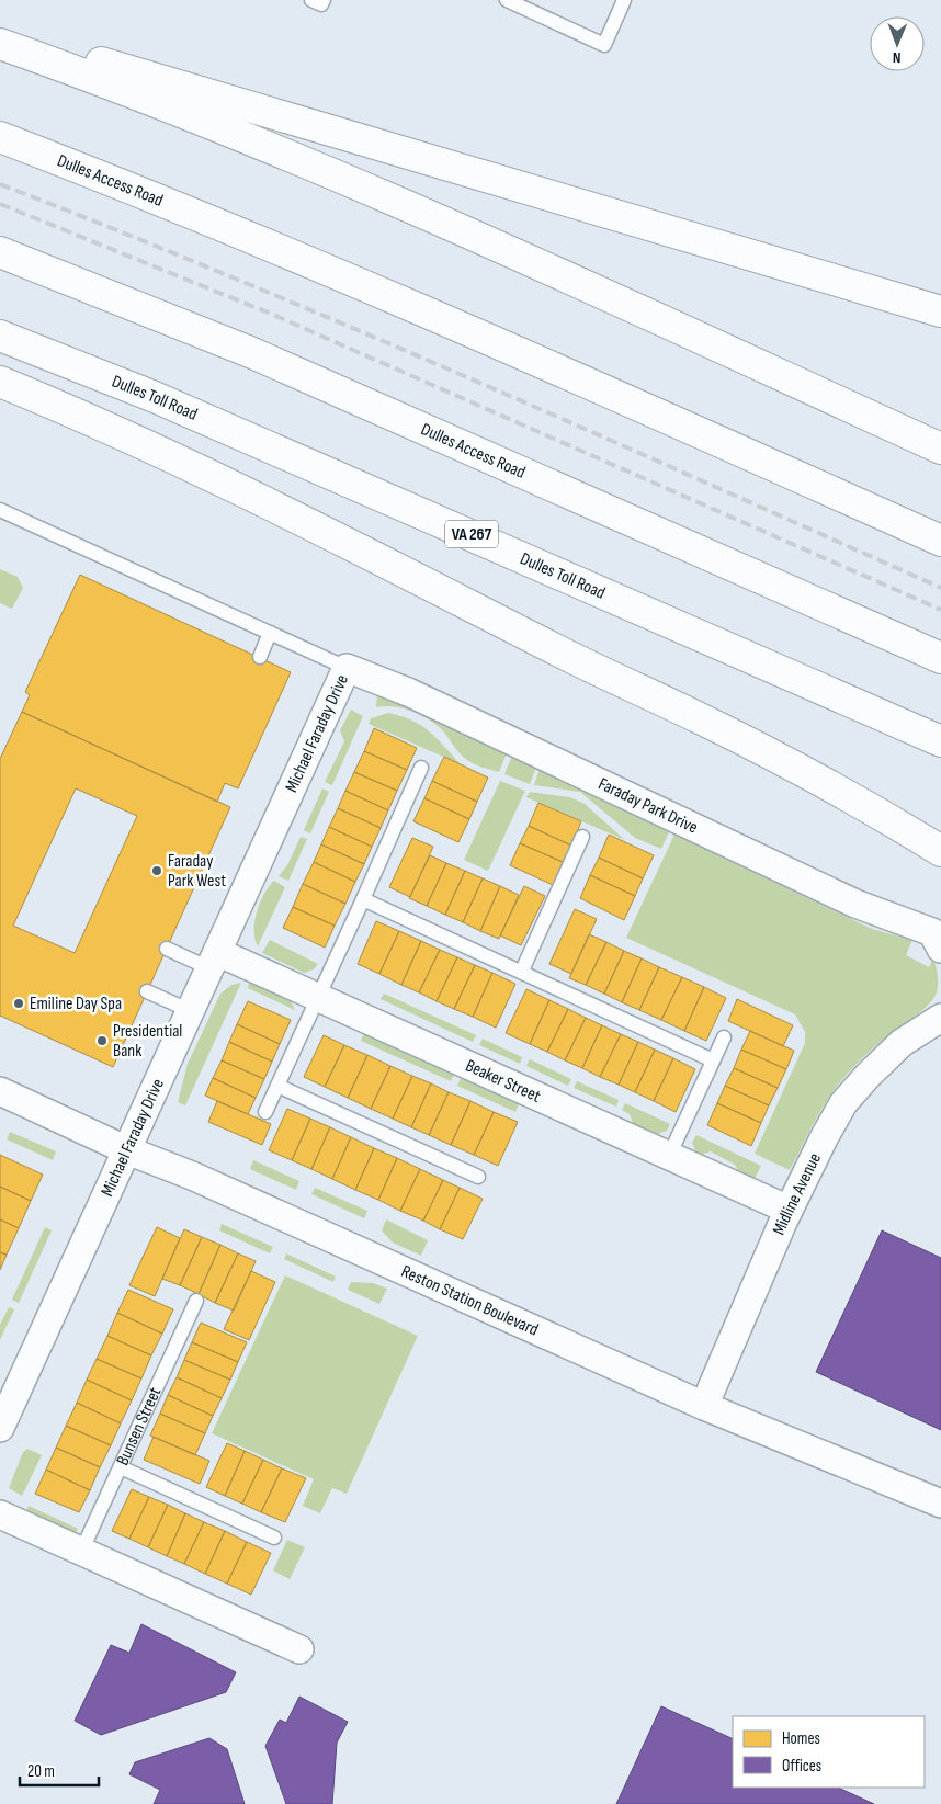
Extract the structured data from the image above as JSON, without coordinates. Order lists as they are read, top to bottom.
{
  "streets": {
    "highway": ["Dulles Access Road", "Dulles Toll Road", "VA 267"],
    "street": [
      "Michael Faraday Drive",
      "Faraday Park Drive",
      "Beaker Street",
      "Midline Avenue",
      "Reston Station Boulevard"
    ],
    "lane": ["Bunsen Street"]
  },
  "crossings": [
    ["Michael Faraday Drive", "Faraday Park Drive"],
    ["Michael Faraday Drive", "Beaker Street"],
    ["Michael Faraday Drive", "Reston Station Boulevard"],
    ["Beaker Street", "Midline Avenue"],
    ["Midline Avenue", "Reston Station Boulevard"]
  ],
  "places": ["Faraday Park West", "Emiline Day Spa", "Presidential Bank"],
  "legend": ["Homes", "Offices"],
  "scale_bar": "20 m",
  "north": "bottom"
}
